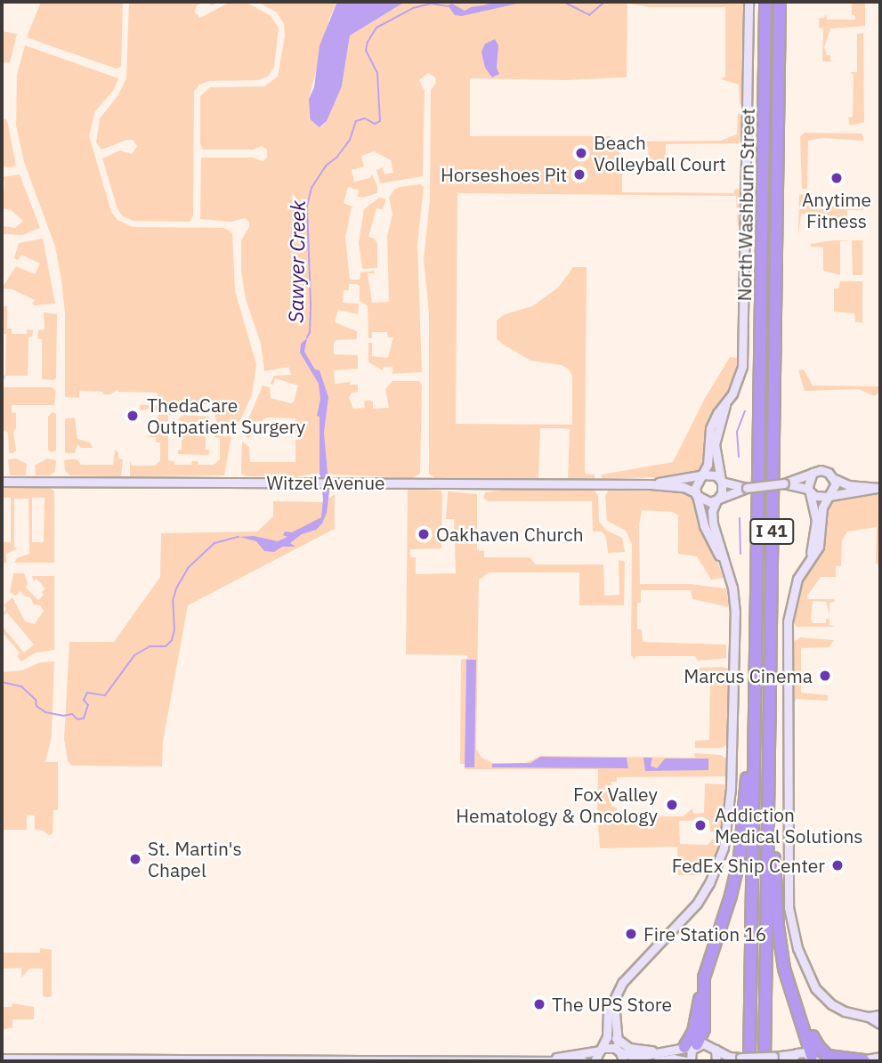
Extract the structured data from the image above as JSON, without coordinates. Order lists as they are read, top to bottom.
{
  "streets": {
    "highway": ["I 41"],
    "main road": ["North Washburn Street", "Witzel Avenue"]
  },
  "crossings": [
    ["North Washburn Street", "Witzel Avenue"]
  ],
  "water": ["Sawyer Creek"],
  "places": [
    "Beach Volleyball Court",
    "Horseshoes Pit",
    "Anytime Fitness",
    "ThedaCare Outpatient Surgery",
    "Oakhaven Church",
    "Marcus Cinema",
    "Fox Valley Hematology & Oncology",
    "Addiction Medical Solutions",
    "St. Martin's Chapel",
    "FedEx Ship Center",
    "Fire Station 16",
    "The UPS Store"
  ]
}
